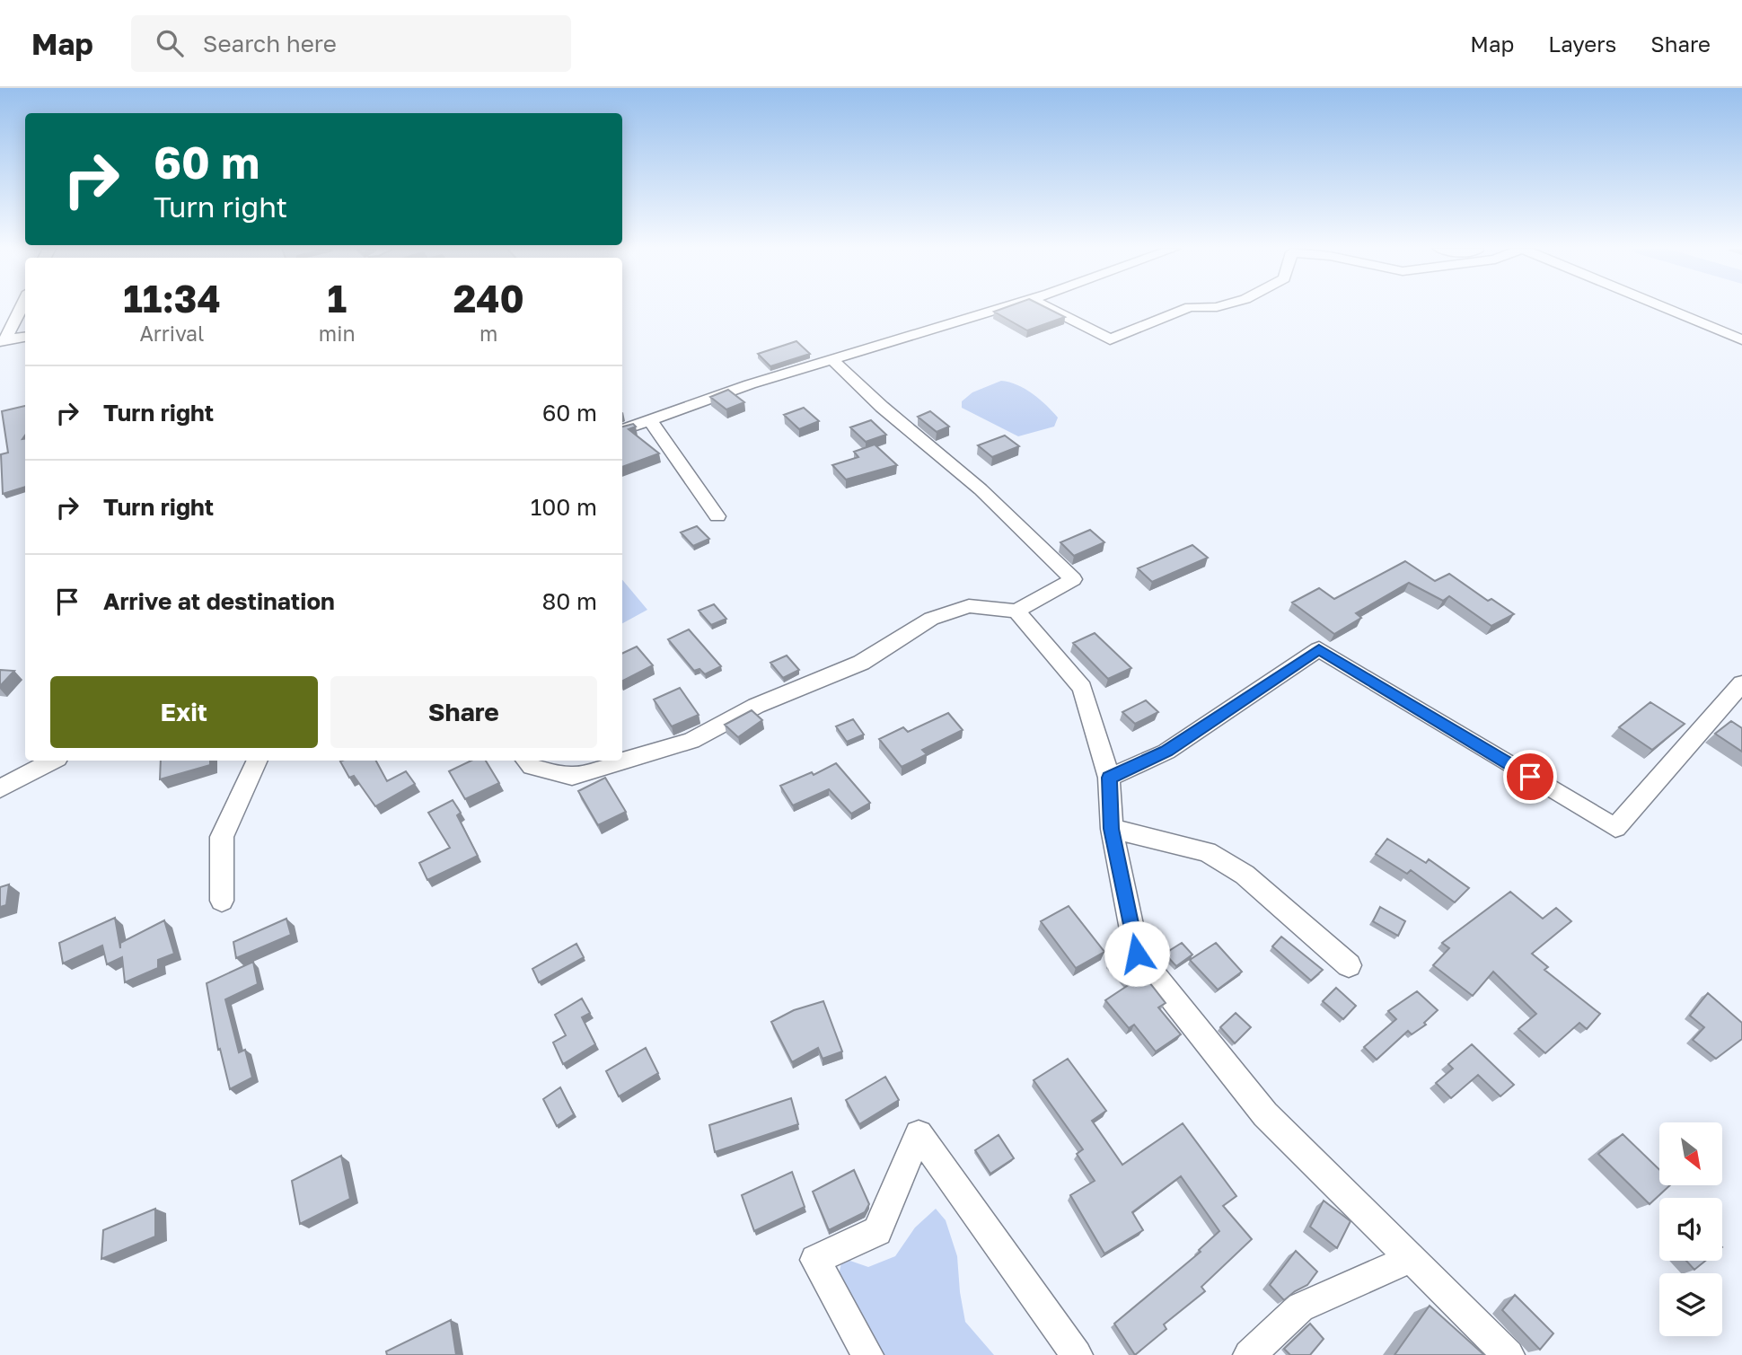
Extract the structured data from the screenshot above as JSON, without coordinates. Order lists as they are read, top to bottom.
{
  "north": "bottom right",
  "page": {
    "header": "Map",
    "search": "Search here",
    "nav": ["Map", "Layers", "Share"],
    "turn": ["60 m", "Turn right"],
    "eta": [
      "11:34",
      "Arrival",
      "1",
      "min",
      "240",
      "m"
    ],
    "list": [
      {
        "name": "Turn right",
        "value": "60 m"
      },
      {
        "name": "Turn right",
        "value": "100 m"
      },
      {
        "name": "Arrive at destination",
        "value": "80 m"
      }
    ],
    "buttons": ["Exit", "Share"]
  }
}
